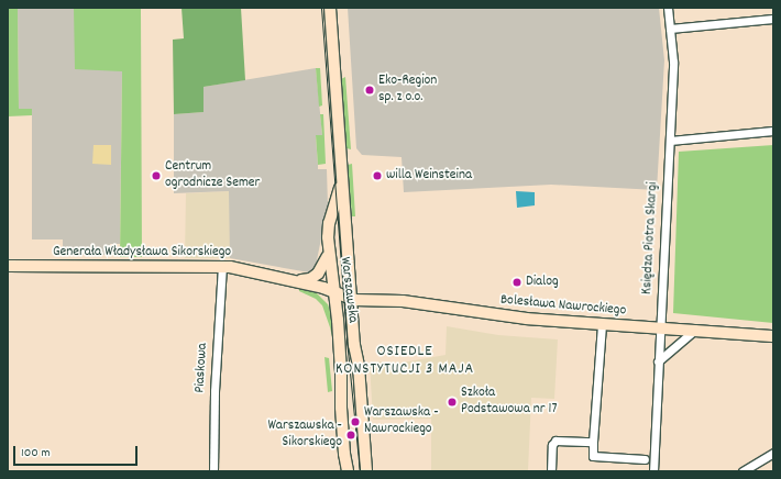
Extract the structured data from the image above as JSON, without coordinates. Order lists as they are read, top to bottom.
{
  "streets": {
    "street": [
      "Księdza Piotra Skargi",
      "Generała Władysława Sikorskiego",
      "Warszawska",
      "Bolesława Nawrockiego",
      "Piaskowa"
    ]
  },
  "crossings": [
    ["Księdza Piotra Skargi", "Bolesława Nawrockiego"],
    ["Generała Władysława Sikorskiego", "Warszawska"],
    ["Generała Władysława Sikorskiego", "Bolesława Nawrockiego"],
    ["Generała Władysława Sikorskiego", "Piaskowa"],
    ["Warszawska", "Bolesława Nawrockiego"]
  ],
  "districts": ["OSIEDLE KONSTYTUCJI 3 MAJA"],
  "places": [
    "Eko-Region sp. z o.o.",
    "Centrum ogrodnicze Semer",
    "willa Weinsteina",
    "Dialog",
    "Szkoła Podstawowa nr 17",
    "Warszawska - Nawrockiego",
    "Warszawska - Sikorskiego"
  ],
  "scale_bar": "100 m"
}
